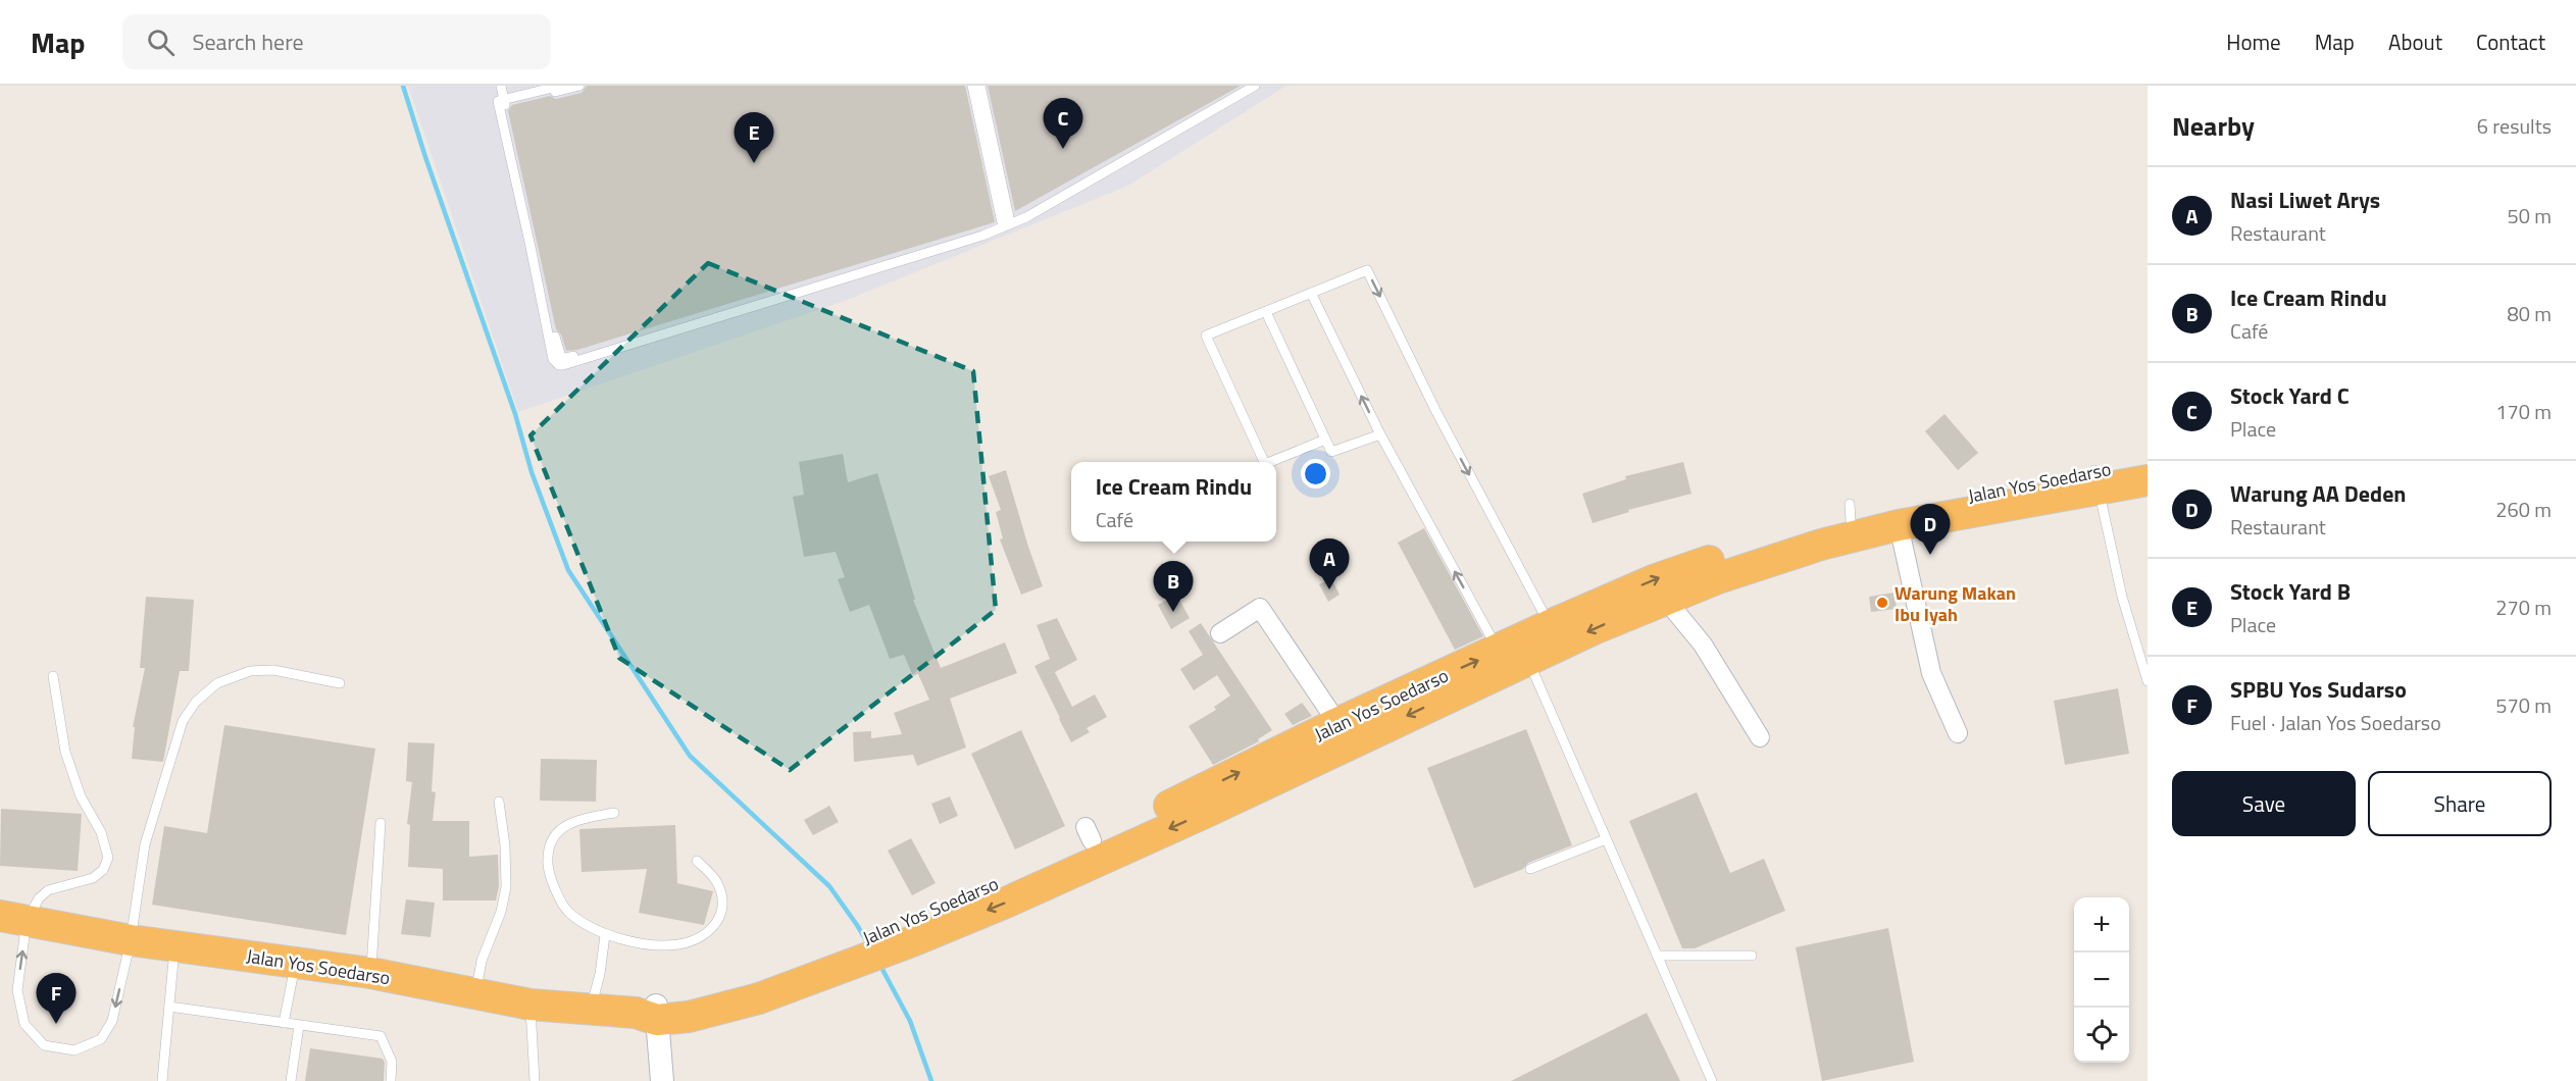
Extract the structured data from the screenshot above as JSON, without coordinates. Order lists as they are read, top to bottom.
{
  "streets": {
    "highway": ["Jalan Yos Soedarso"]
  },
  "places": ["Warung Makan Ibu Iyah"],
  "page": {
    "header": "Map",
    "search": "Search here",
    "nav": [
      "Home",
      "Map",
      "About",
      "Contact"
    ],
    "heading": ["Nearby", "6 results"],
    "pins": [
      "C",
      "E",
      "D",
      "A",
      "B",
      "F"
    ],
    "list": [
      {
        "mark": "A",
        "name": "Nasi Liwet Arys",
        "note": "Restaurant",
        "value": "50 m"
      },
      {
        "mark": "B",
        "name": "Ice Cream Rindu",
        "note": "Café",
        "value": "80 m"
      },
      {
        "mark": "C",
        "name": "Stock Yard C",
        "note": "Place",
        "value": "170 m"
      },
      {
        "mark": "D",
        "name": "Warung AA Deden",
        "note": "Restaurant",
        "value": "260 m"
      },
      {
        "mark": "E",
        "name": "Stock Yard B",
        "note": "Place",
        "value": "270 m"
      },
      {
        "mark": "F",
        "name": "SPBU Yos Sudarso",
        "note": "Fuel · Jalan Yos Soedarso",
        "value": "570 m"
      }
    ],
    "popup": ["Ice Cream Rindu", "Café"],
    "buttons": ["Save", "Share"],
    "map_buttons": ["+", "−"]
  }
}
